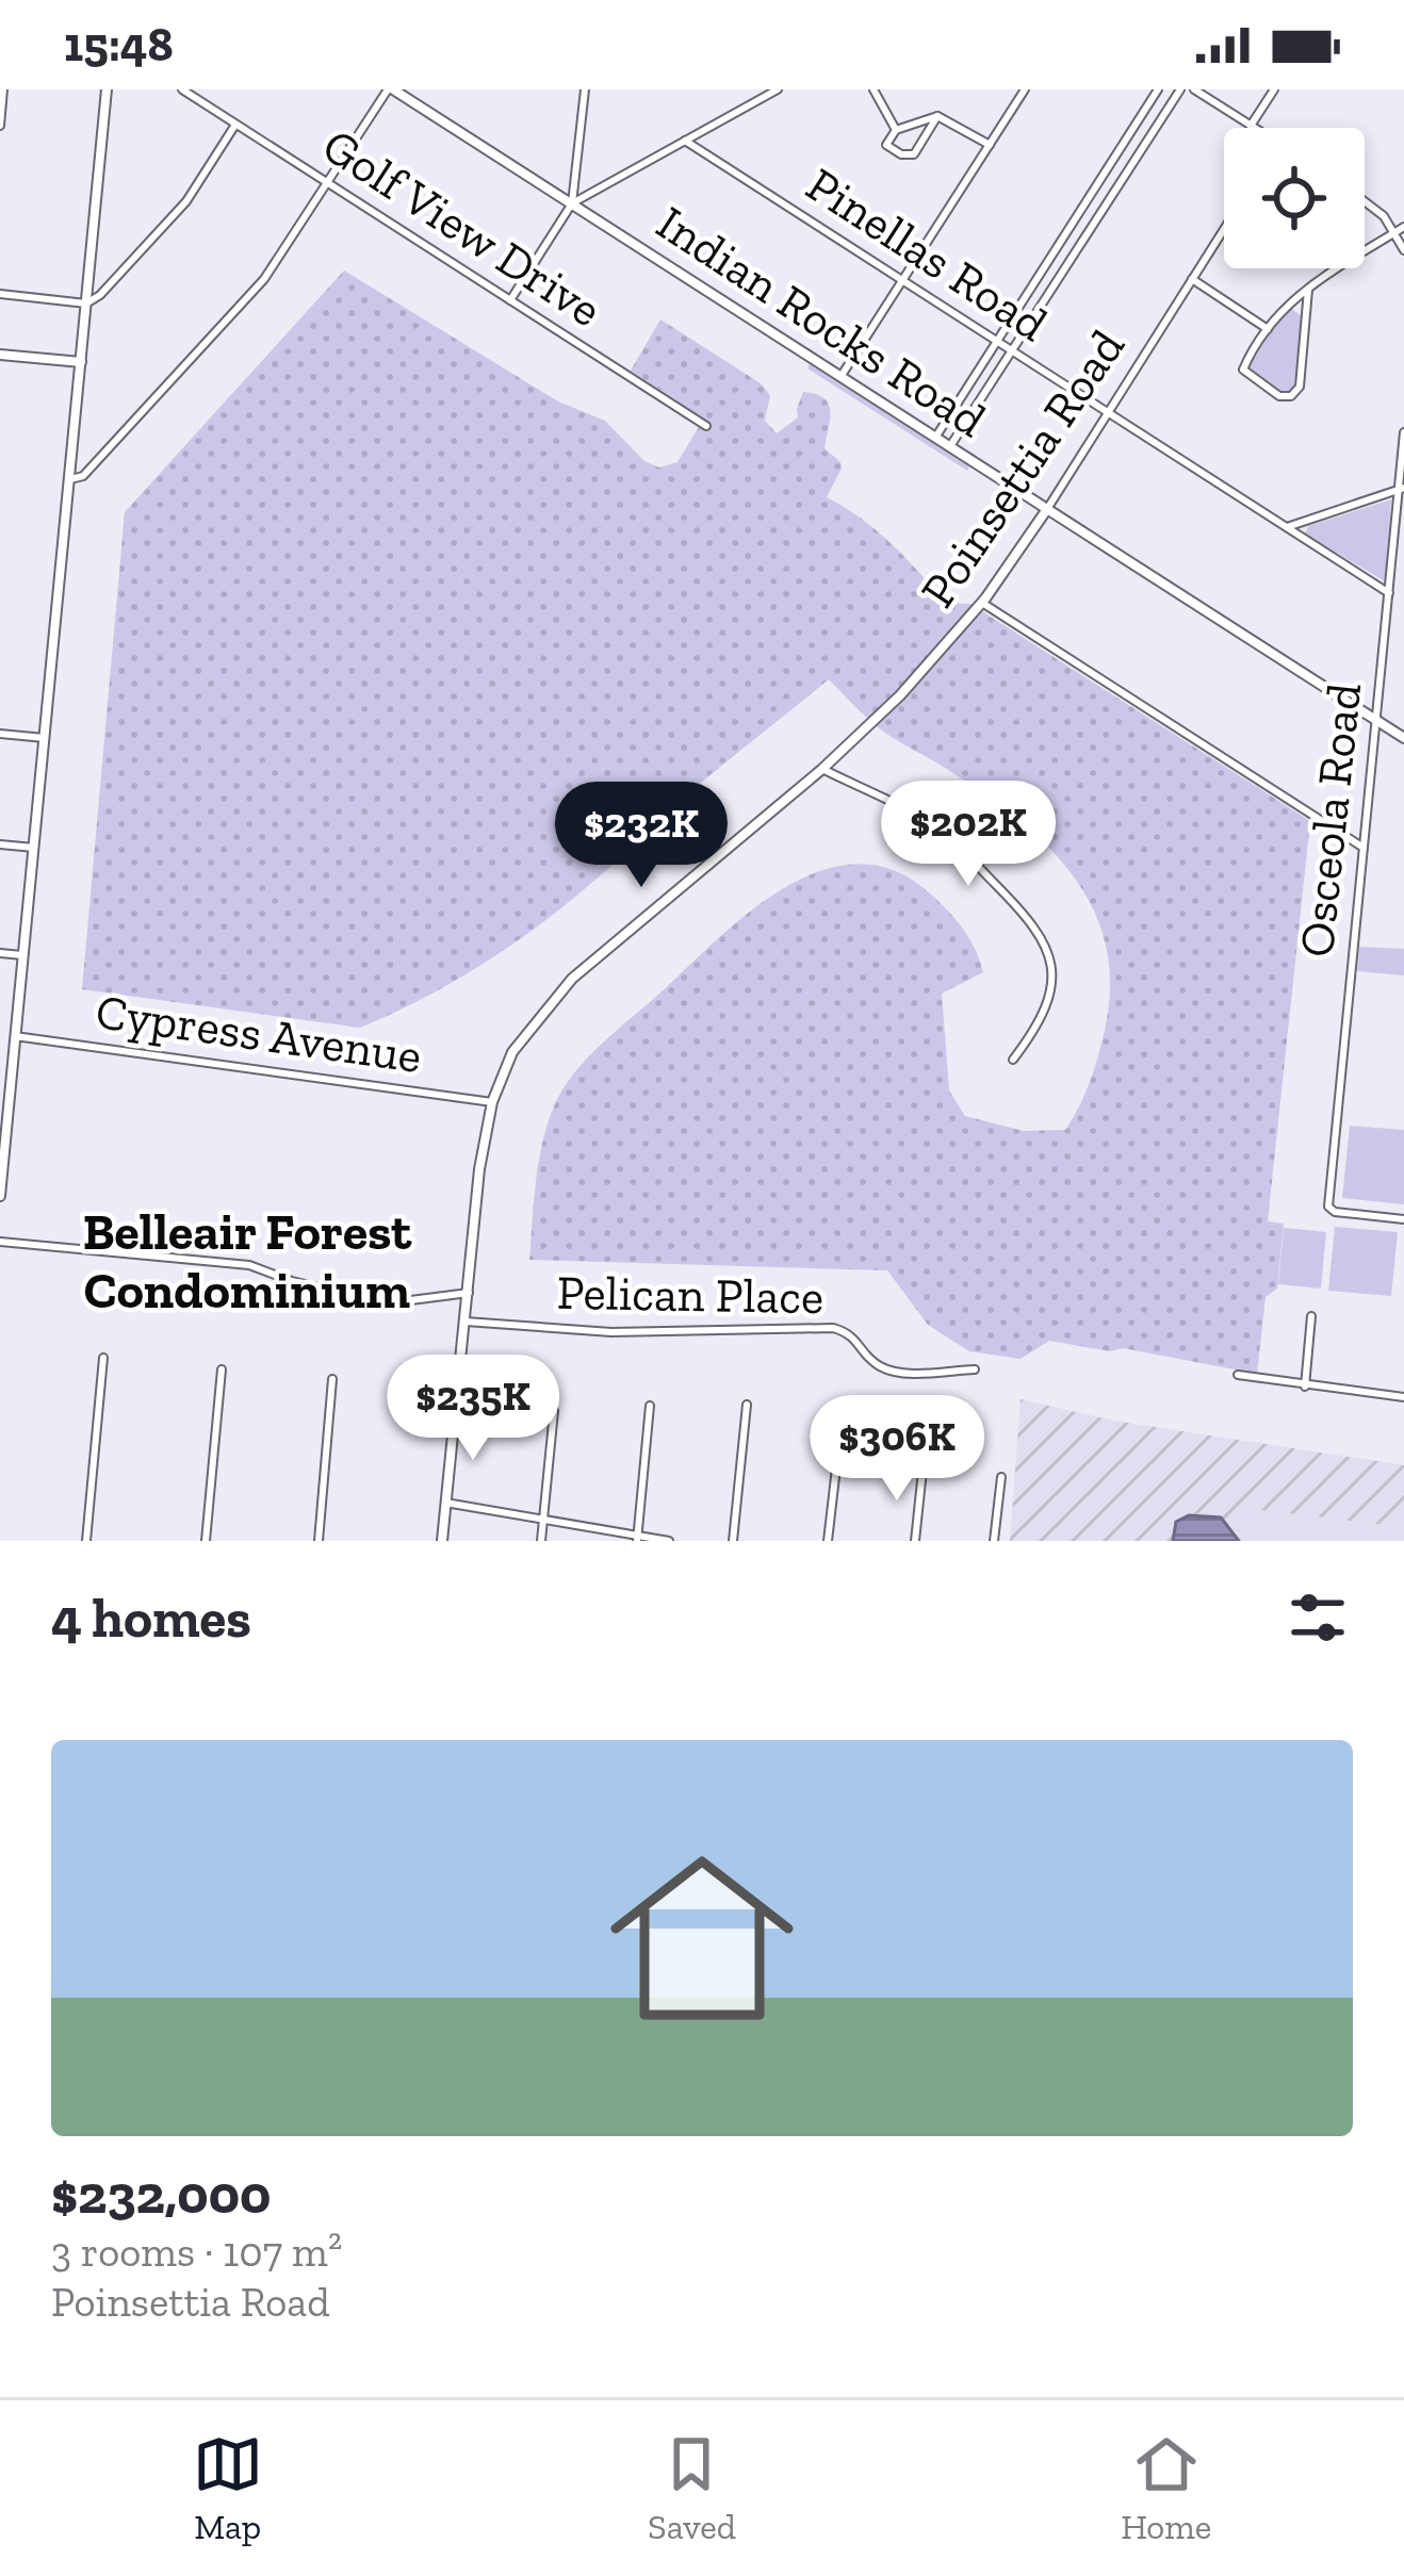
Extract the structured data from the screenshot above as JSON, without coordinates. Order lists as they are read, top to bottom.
{
  "streets": {
    "street": [
      "Golf View Drive",
      "Pinellas Road",
      "Indian Rocks Road",
      "Poinsettia Road",
      "Osceola Road",
      "Cypress Avenue",
      "Pelican Place"
    ]
  },
  "crossings": [
    ["Pinellas Road", "Poinsettia Road"],
    ["Pinellas Road", "Osceola Road"],
    ["Indian Rocks Road", "Poinsettia Road"],
    ["Indian Rocks Road", "Osceola Road"],
    ["Poinsettia Road", "Cypress Avenue"],
    ["Poinsettia Road", "Pelican Place"]
  ],
  "districts": ["Belleair Forest Condominium"],
  "page": {
    "status": "15:48",
    "price": [
      "$202K",
      "$232K",
      "$235K",
      "$306K"
    ],
    "heading": "4 homes",
    "list": [
      {
        "name": "$232,000",
        "note": "3 rooms · 107 m² · Poinsettia Road"
      }
    ],
    "tabs": ["Map", "Saved", "Home"]
  }
}
